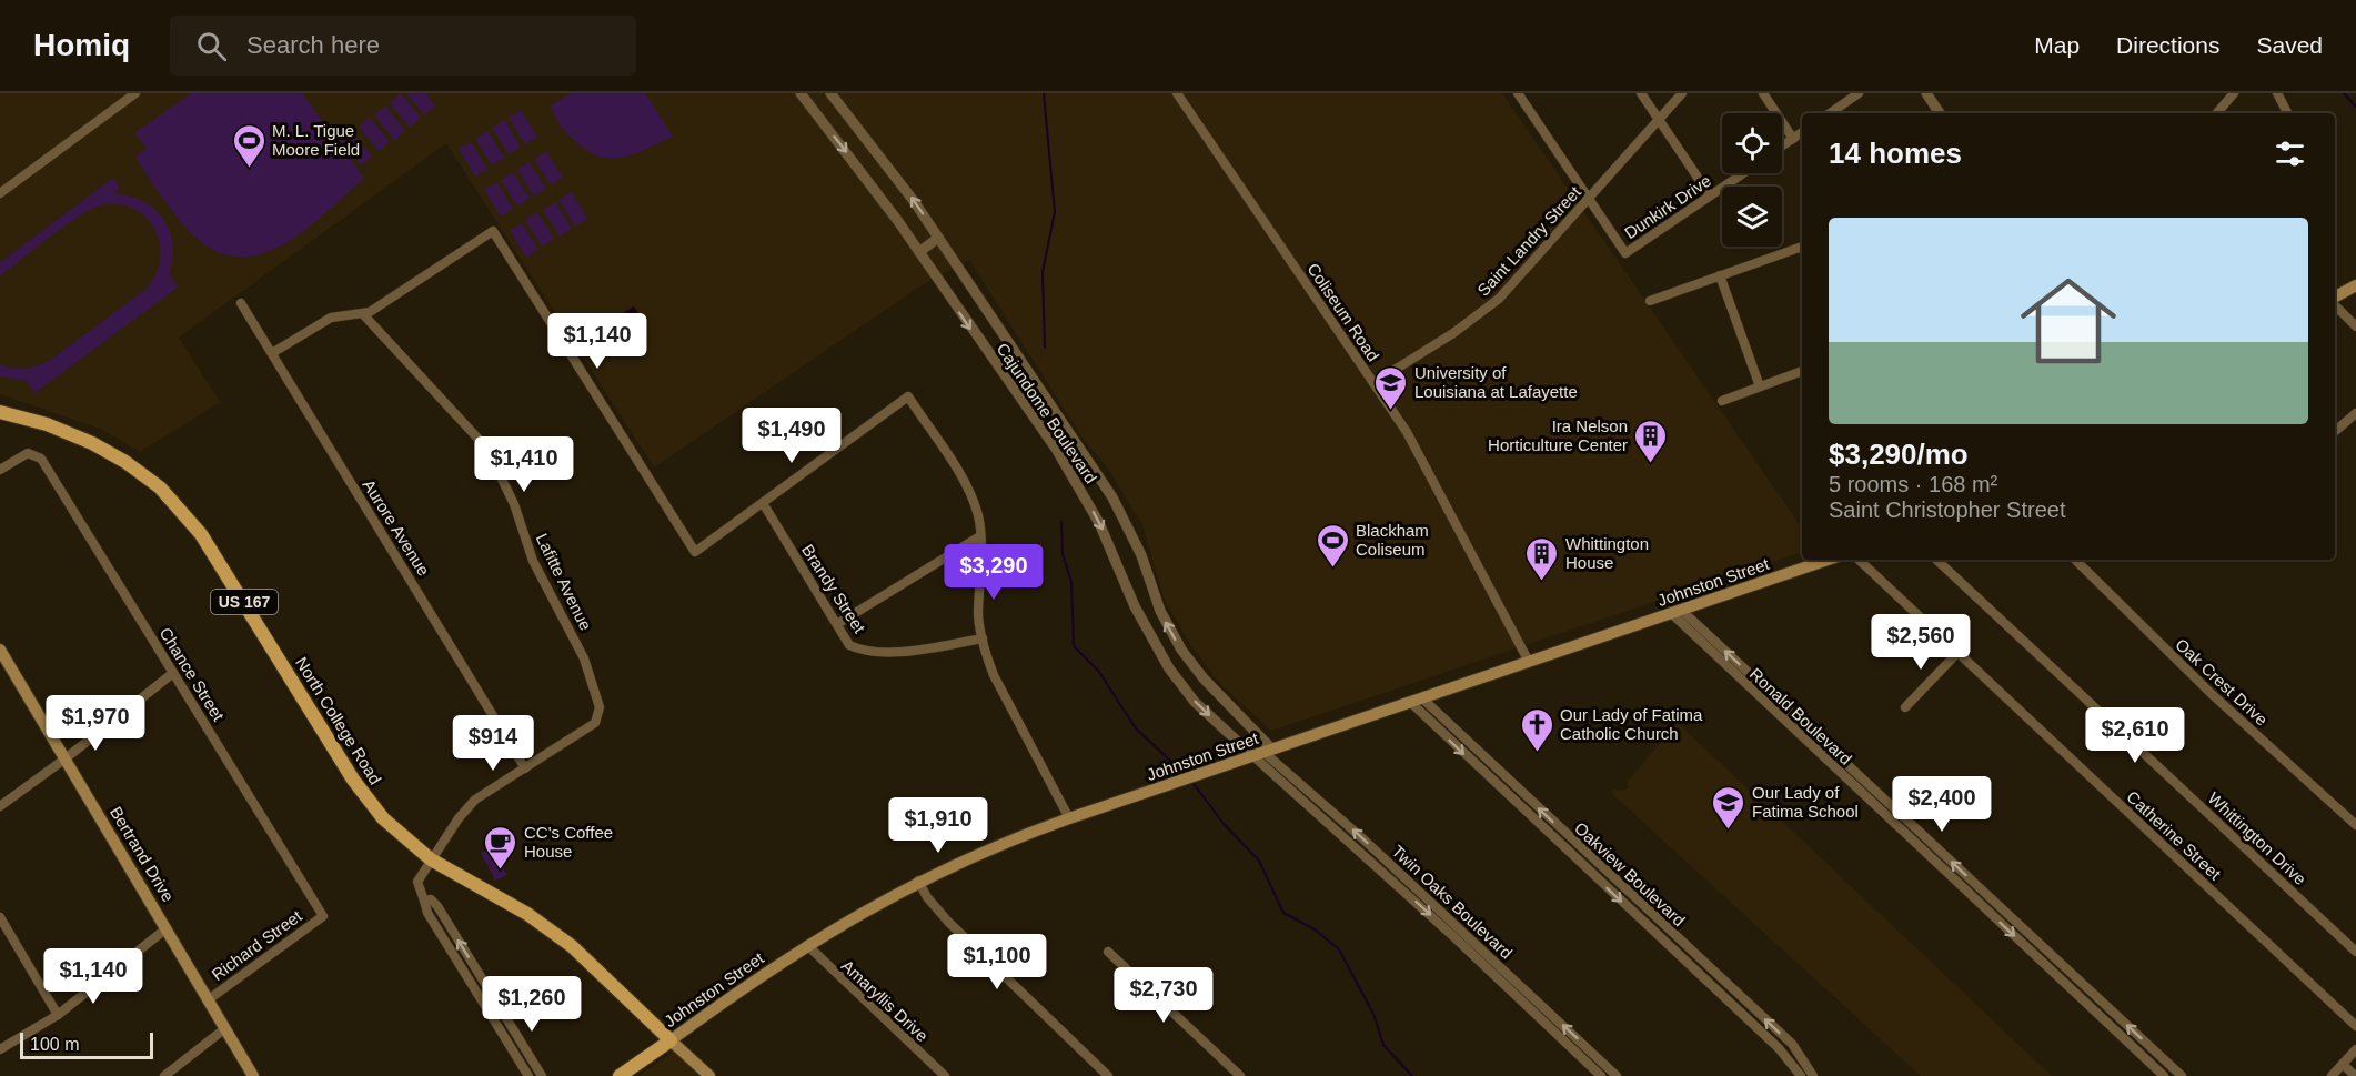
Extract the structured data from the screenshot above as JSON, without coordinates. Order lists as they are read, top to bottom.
{
  "streets": {
    "main road": [
      "Johnston Street",
      "US 167",
      "North College Road",
      "Bertrand Drive"
    ],
    "street": [
      "Dunkirk Drive",
      "Saint Landry Street",
      "Coliseum Road",
      "Cajundome Boulevard",
      "Aurore Avenue",
      "Lafitte Avenue",
      "Brandy Street",
      "Chance Street",
      "Oak Crest Drive",
      "Ronald Boulevard",
      "Catherine Street",
      "Whittington Drive",
      "Oakview Boulevard",
      "Twin Oaks Boulevard",
      "Richard Street",
      "Amaryllis Drive"
    ]
  },
  "crossings": [
    ["Dunkirk Drive", "Saint Landry Street"],
    ["Saint Landry Street", "Coliseum Road"],
    ["Coliseum Road", "Johnston Street"],
    ["Cajundome Boulevard", "Johnston Street"],
    ["Cajundome Boulevard", "Twin Oaks Boulevard"],
    ["Aurore Avenue", "Lafitte Avenue"],
    ["Johnston Street", "Ronald Boulevard"],
    ["Johnston Street", "North College Road"],
    ["Johnston Street", "Oakview Boulevard"],
    ["Johnston Street", "Twin Oaks Boulevard"],
    ["Johnston Street", "Amaryllis Drive"],
    ["Chance Street", "Richard Street"],
    ["Bertrand Drive", "Richard Street"]
  ],
  "places": {
    "sports": ["M. L. Tigue Moore Field", "Blackham Coliseum"],
    "school or university": ["University of Louisiana at Lafayette", "Our Lady of Fatima School"],
    "building": ["Ira Nelson Horticulture Center", "Whittington House"],
    "church": ["Our Lady of Fatima Catholic Church"],
    "cafe": ["CC's Coffee House"]
  },
  "scale_bar": "100 m",
  "page": {
    "header": "Homiq",
    "search": "Search here",
    "nav": ["Map", "Directions", "Saved"],
    "heading": "14 homes",
    "list": [
      {
        "name": "$3,290/mo",
        "note": "5 rooms · 168 m² · Saint Christopher Street"
      }
    ],
    "price": [
      "$1,140",
      "$1,490",
      "$1,410",
      "$3,290",
      "$2,560",
      "$1,970",
      "$2,610",
      "$914",
      "$2,400",
      "$1,910",
      "$1,100",
      "$1,140",
      "$2,730",
      "$1,260"
    ],
    "scale": "100 m"
  }
}
